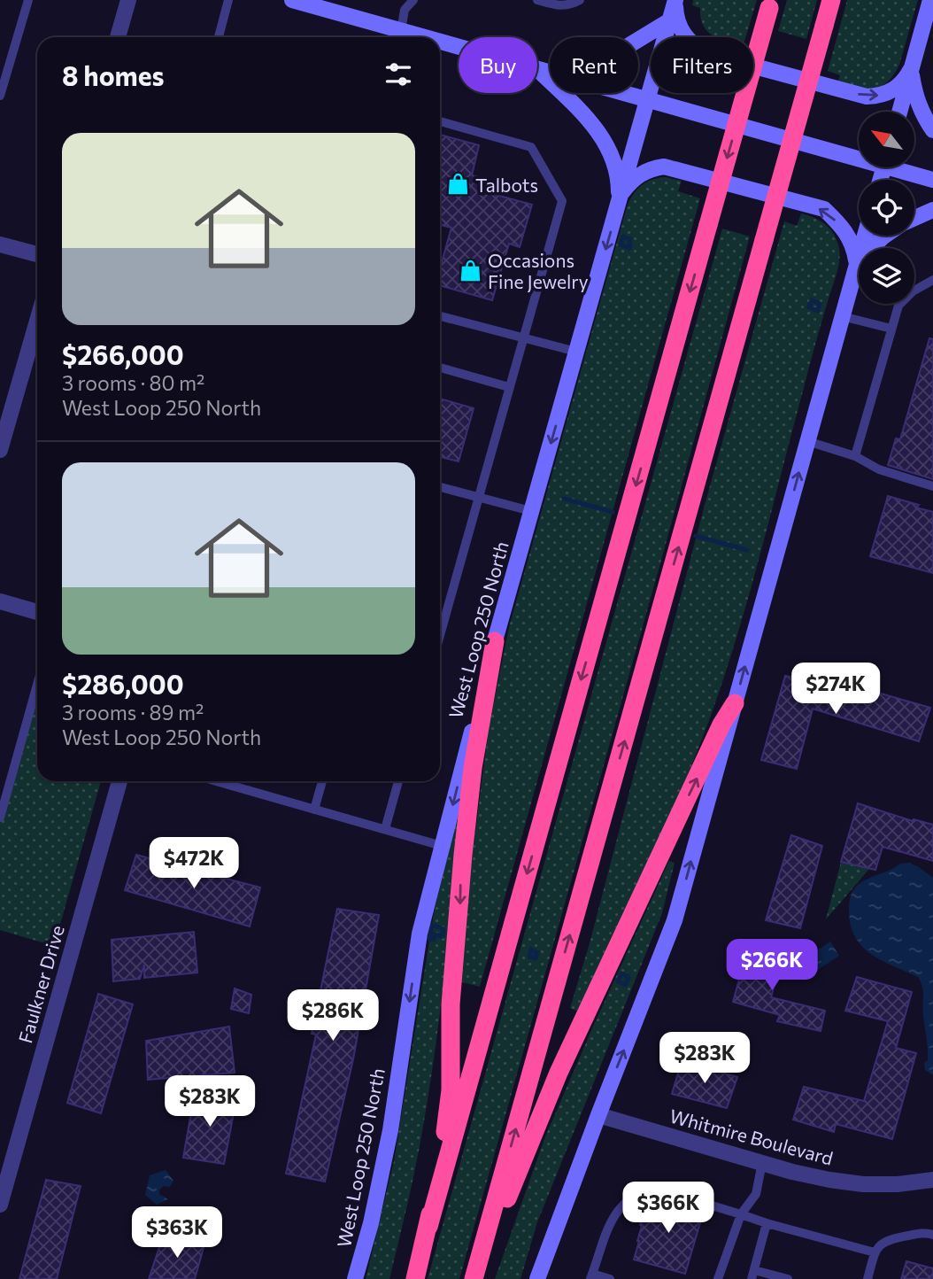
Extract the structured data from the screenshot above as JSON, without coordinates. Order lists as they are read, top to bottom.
{
  "streets": {
    "main road": ["West Loop 250 North"],
    "street": ["Faulkner Drive", "Whitmire Boulevard"]
  },
  "one_way": ["West Loop 250 North"],
  "places": {
    "shop": ["Talbots", "Occasions Fine Jewelry"]
  },
  "north": "top left",
  "page": {
    "chip": ["Buy", "Rent", "Filters"],
    "heading": "8 homes",
    "list": [
      {
        "name": "$266,000",
        "note": "3 rooms · 80 m² · West Loop 250 North"
      },
      {
        "name": "$286,000",
        "note": "3 rooms · 89 m² · West Loop 250 North"
      }
    ],
    "price": [
      "$274K",
      "$472K",
      "$266K",
      "$286K",
      "$283K",
      "$283K",
      "$366K",
      "$363K"
    ]
  }
}
